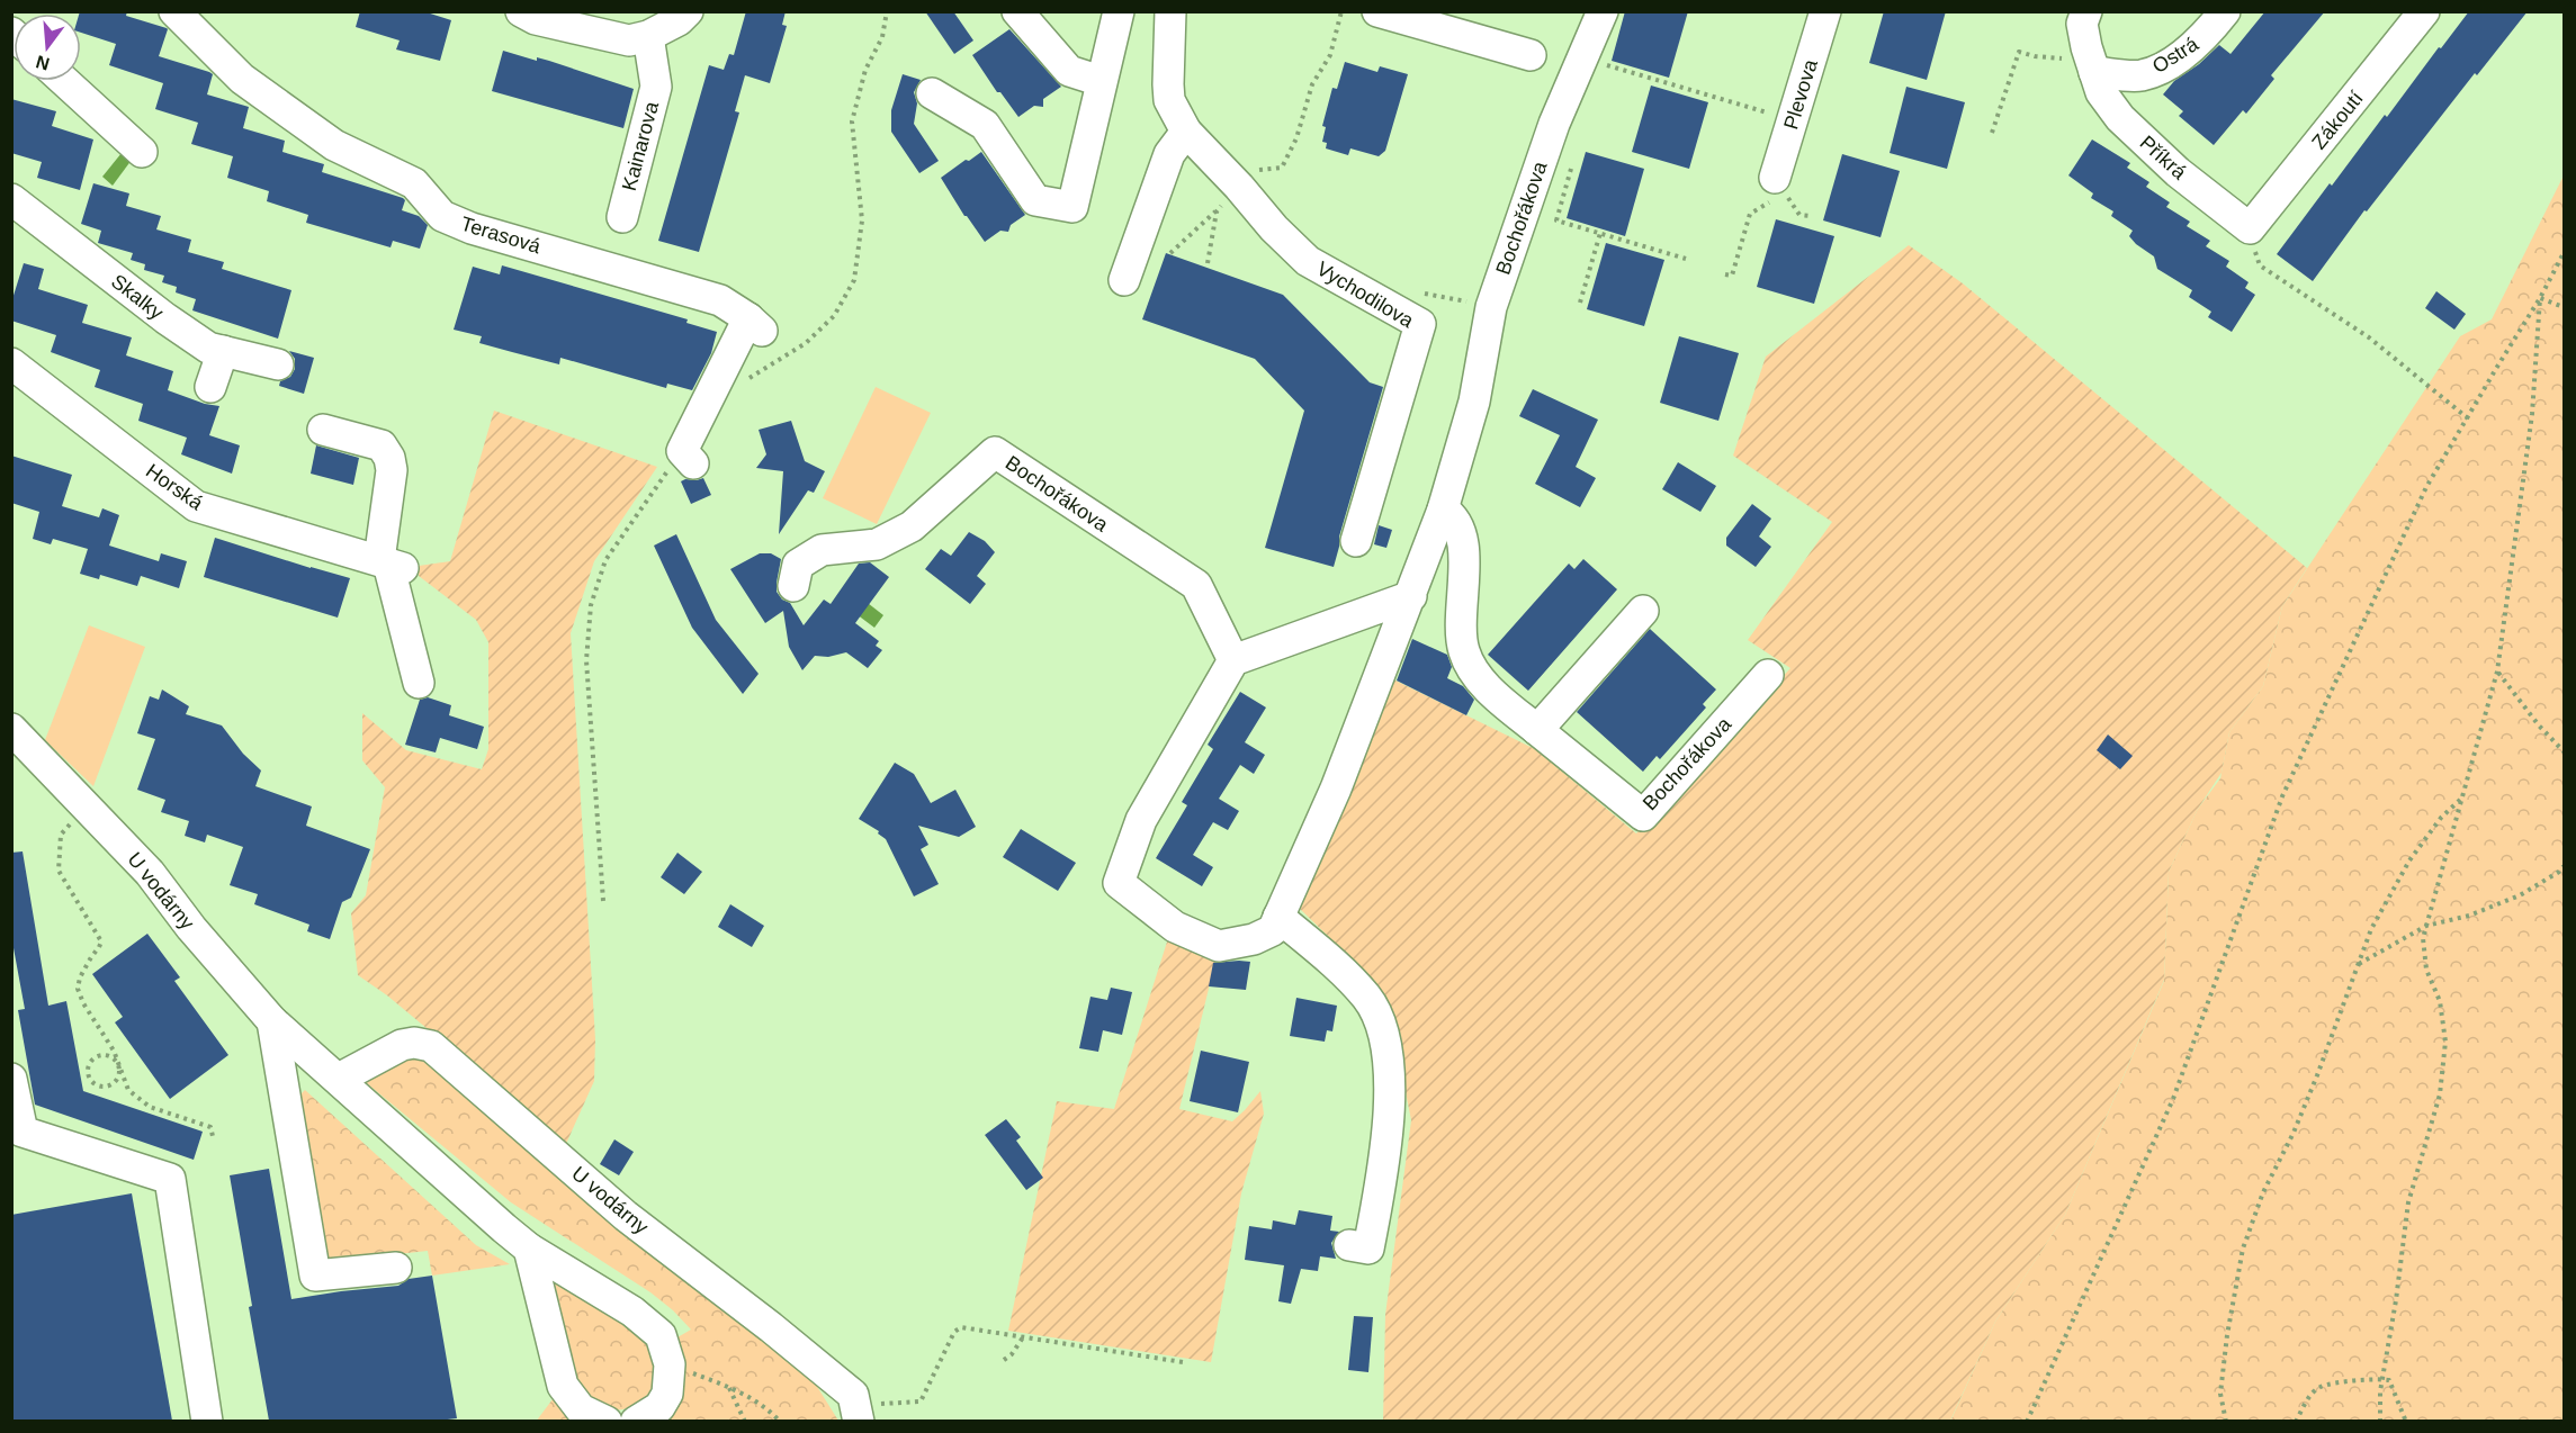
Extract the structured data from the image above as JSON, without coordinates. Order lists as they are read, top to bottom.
{
  "streets": {
    "street": [
      "Ostrá",
      "Plevova",
      "Zákoutí",
      "Kainarova",
      "Příkrá",
      "Bochořákova",
      "Terasová",
      "Vychodilova",
      "Skalky",
      "Horská",
      "U vodárny"
    ]
  },
  "crossings": [
    ["Ostrá", "Příkrá"],
    ["Zákoutí", "Příkrá"]
  ],
  "north": "bottom"
}
